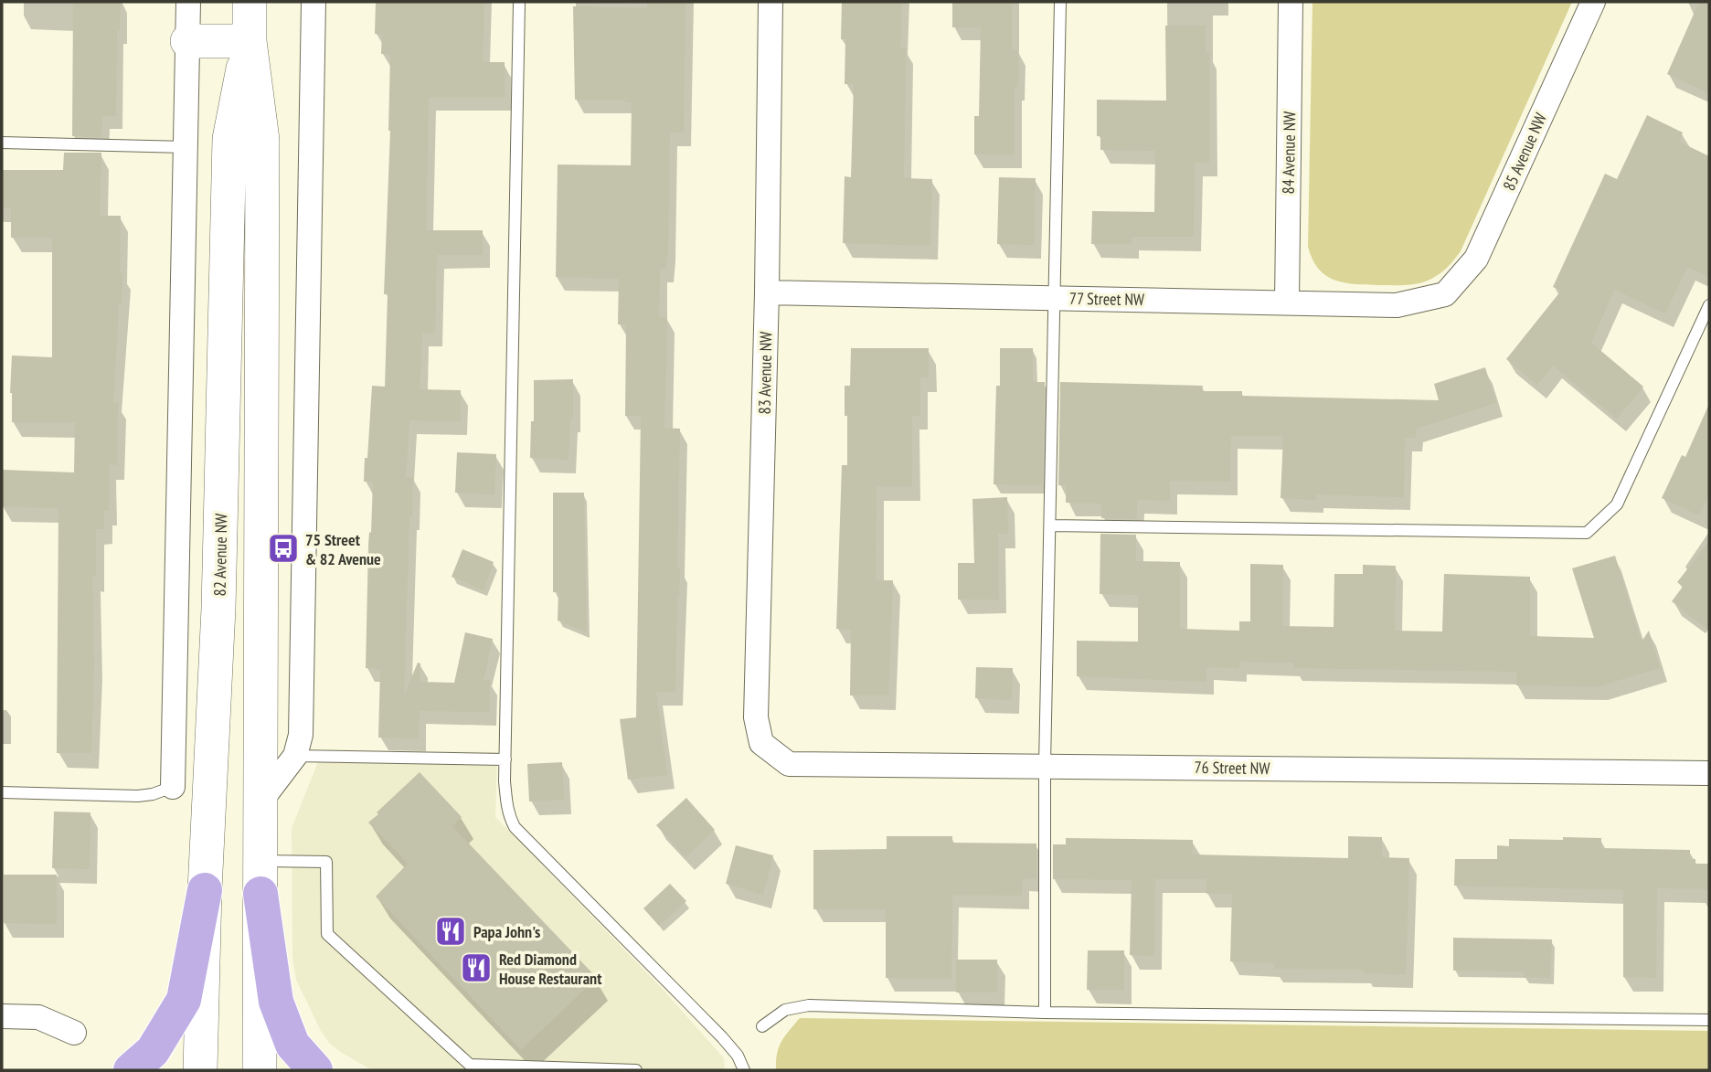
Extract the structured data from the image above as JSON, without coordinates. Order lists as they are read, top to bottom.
{
  "streets": {
    "main road": ["82 Avenue NW"],
    "street": [
      "85 Avenue NW",
      "84 Avenue NW",
      "77 Street NW",
      "83 Avenue NW",
      "76 Street NW"
    ]
  },
  "crossings": [
    ["85 Avenue NW", "77 Street NW"],
    ["84 Avenue NW", "77 Street NW"],
    ["77 Street NW", "83 Avenue NW"],
    ["83 Avenue NW", "76 Street NW"]
  ],
  "places": {
    "bus stop": ["75 Street & 82 Avenue"],
    "restaurant": ["Papa John's", "Red Diamond House Restaurant"]
  }
}
